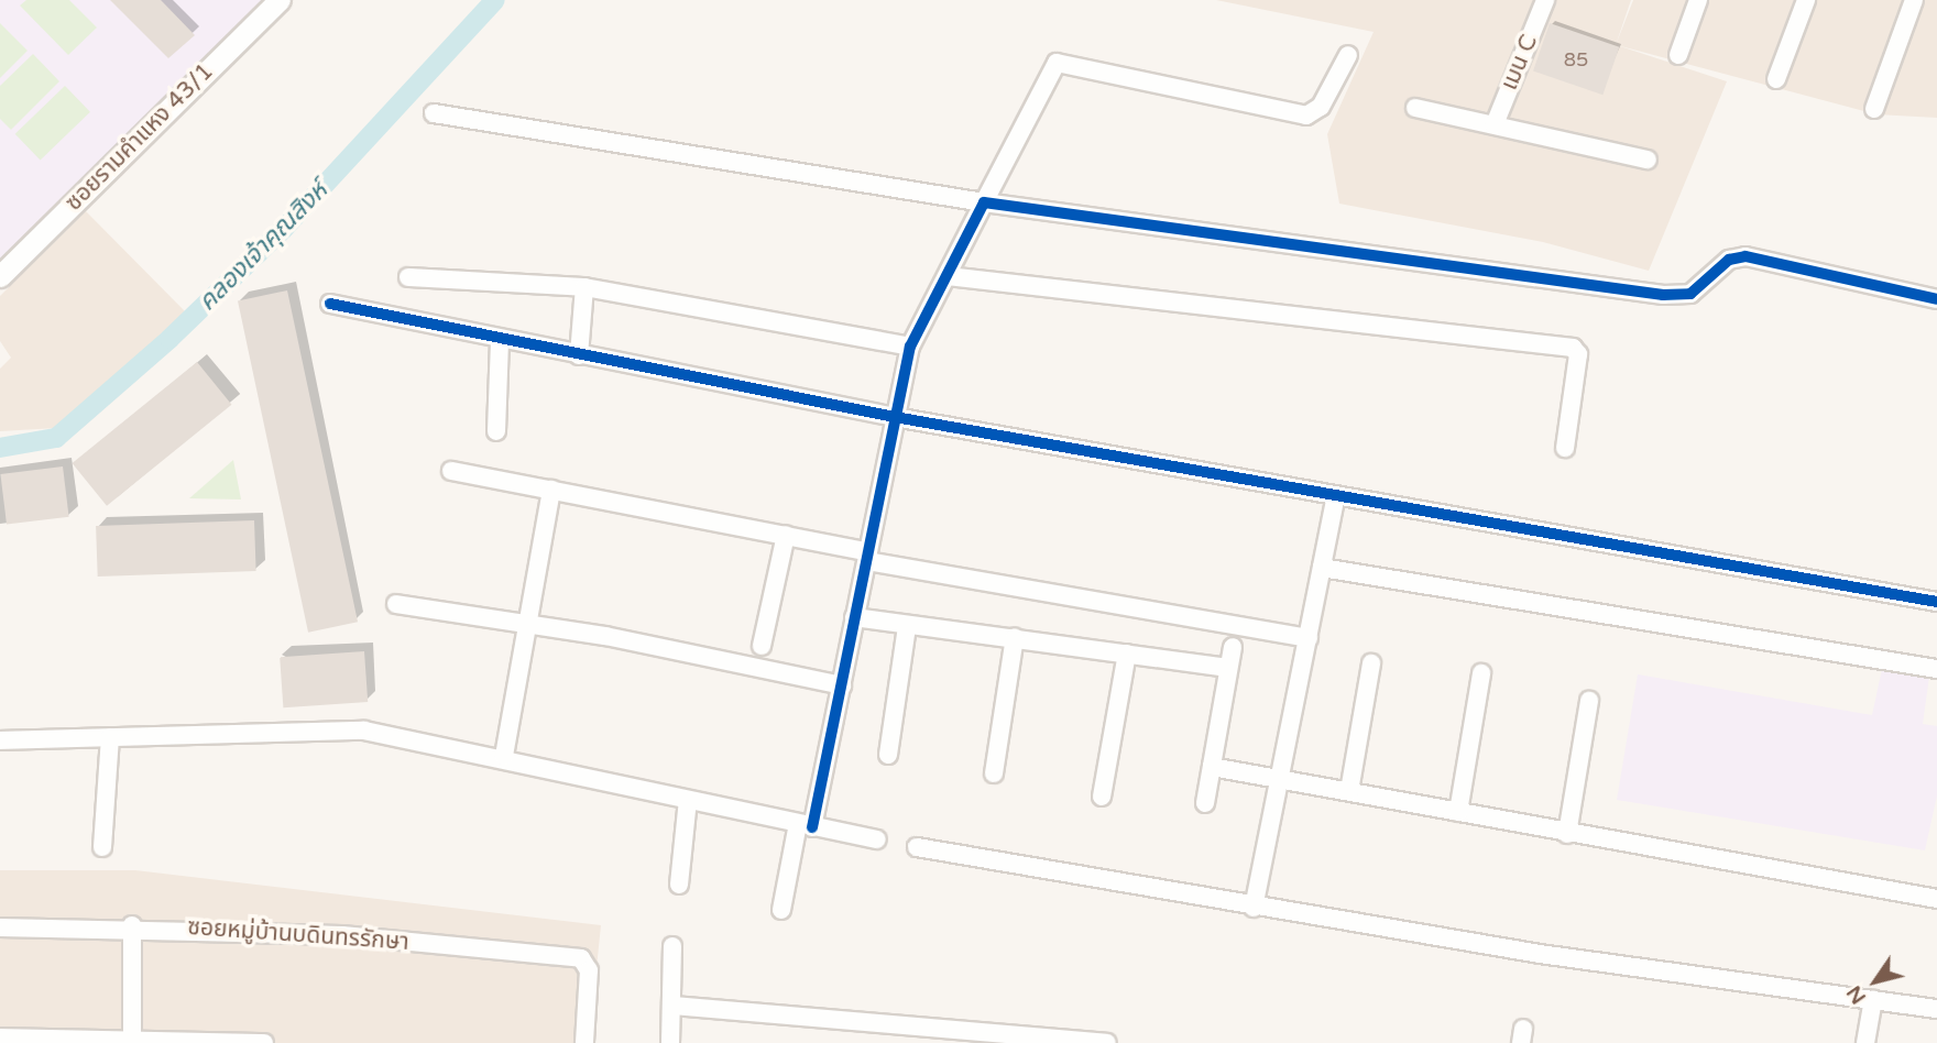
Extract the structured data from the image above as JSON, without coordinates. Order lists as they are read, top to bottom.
{
  "streets": {
    "street": ["เมน C", "ซอยรามคำแหง 43/1", "ซอยหมู่บ้านบดินทรรักษา"]
  },
  "water": ["คลองเจ้าคุณสิงห์"],
  "house_numbers": ["85"],
  "north": "bottom left"
}
